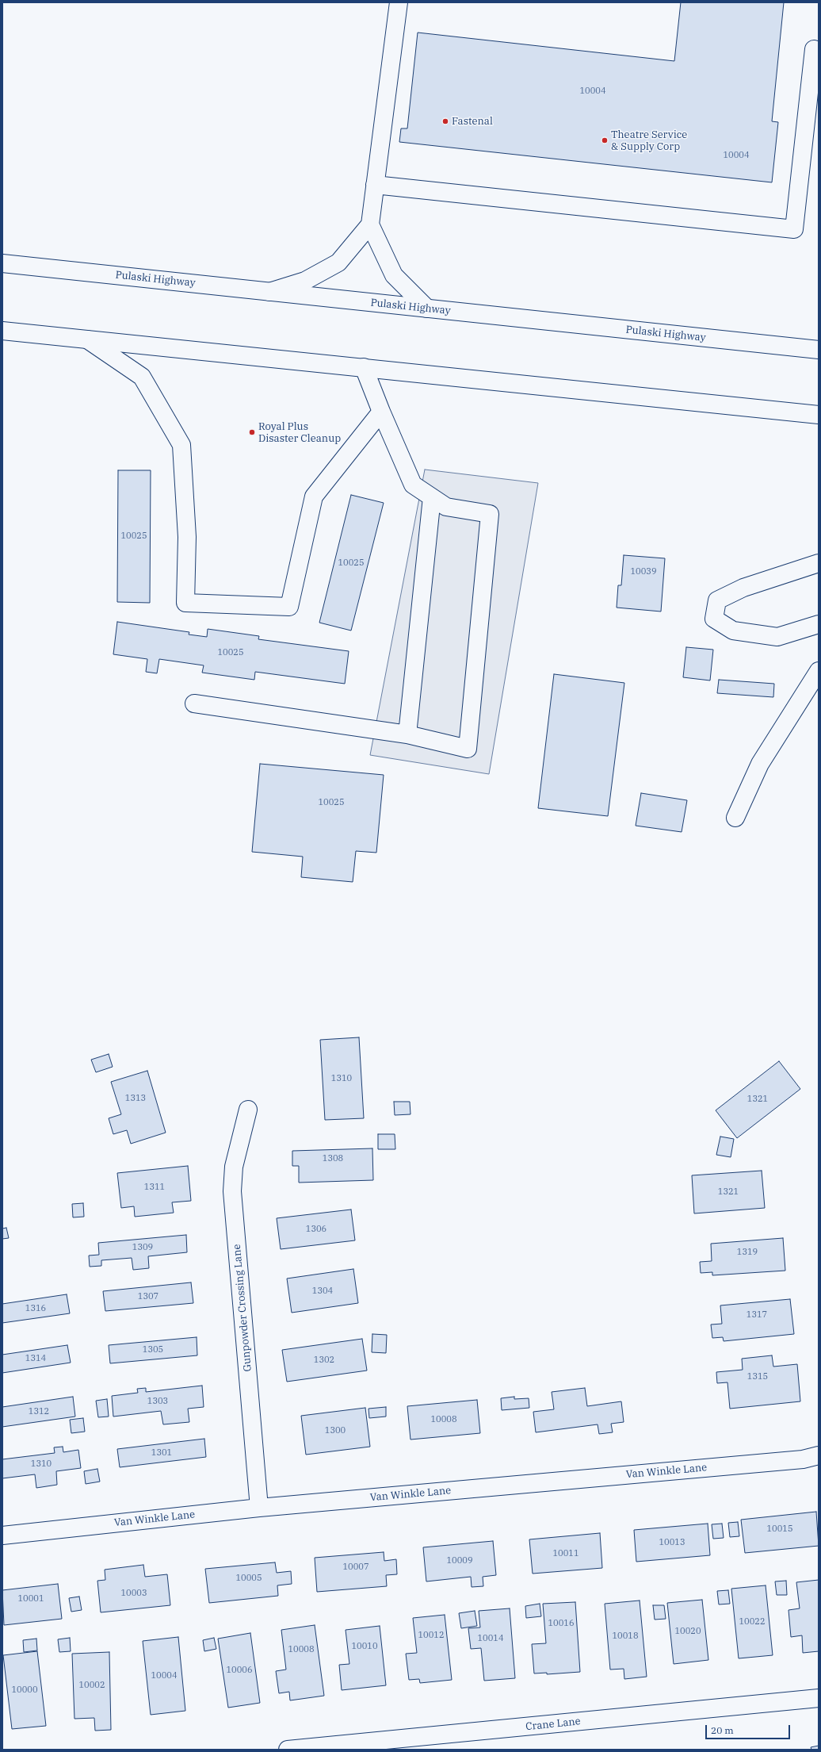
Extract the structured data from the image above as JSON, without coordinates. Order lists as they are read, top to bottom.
{
  "streets": {
    "main road": [
      "Pulaski Highway",
      "Gunpowder Crossing Lane",
      "Van Winkle Lane",
      "Crane Lane"
    ]
  },
  "crossings": [
    ["Gunpowder Crossing Lane", "Van Winkle Lane"]
  ],
  "places": ["Fastenal", "Theatre Service & Supply Corp", "Royal Plus Disaster Cleanup"],
  "house_numbers": [
    "10004",
    "10004",
    "10025",
    "10025",
    "10039",
    "10025",
    "10025",
    "1310",
    "1313",
    "1321",
    "1308",
    "1311",
    "1321",
    "1306",
    "1309",
    "1319",
    "1304",
    "1307",
    "1316",
    "1317",
    "1305",
    "1314",
    "1302",
    "1315",
    "1303",
    "1312",
    "10008",
    "1300",
    "1301",
    "1310",
    "10015",
    "10013",
    "10011",
    "10009",
    "10007",
    "10005",
    "10003",
    "10001",
    "10022",
    "10016",
    "10020",
    "10012",
    "10018",
    "10014",
    "10010",
    "10008",
    "10006",
    "10004",
    "10002",
    "10000"
  ],
  "scale_bar": "20 m"
}
